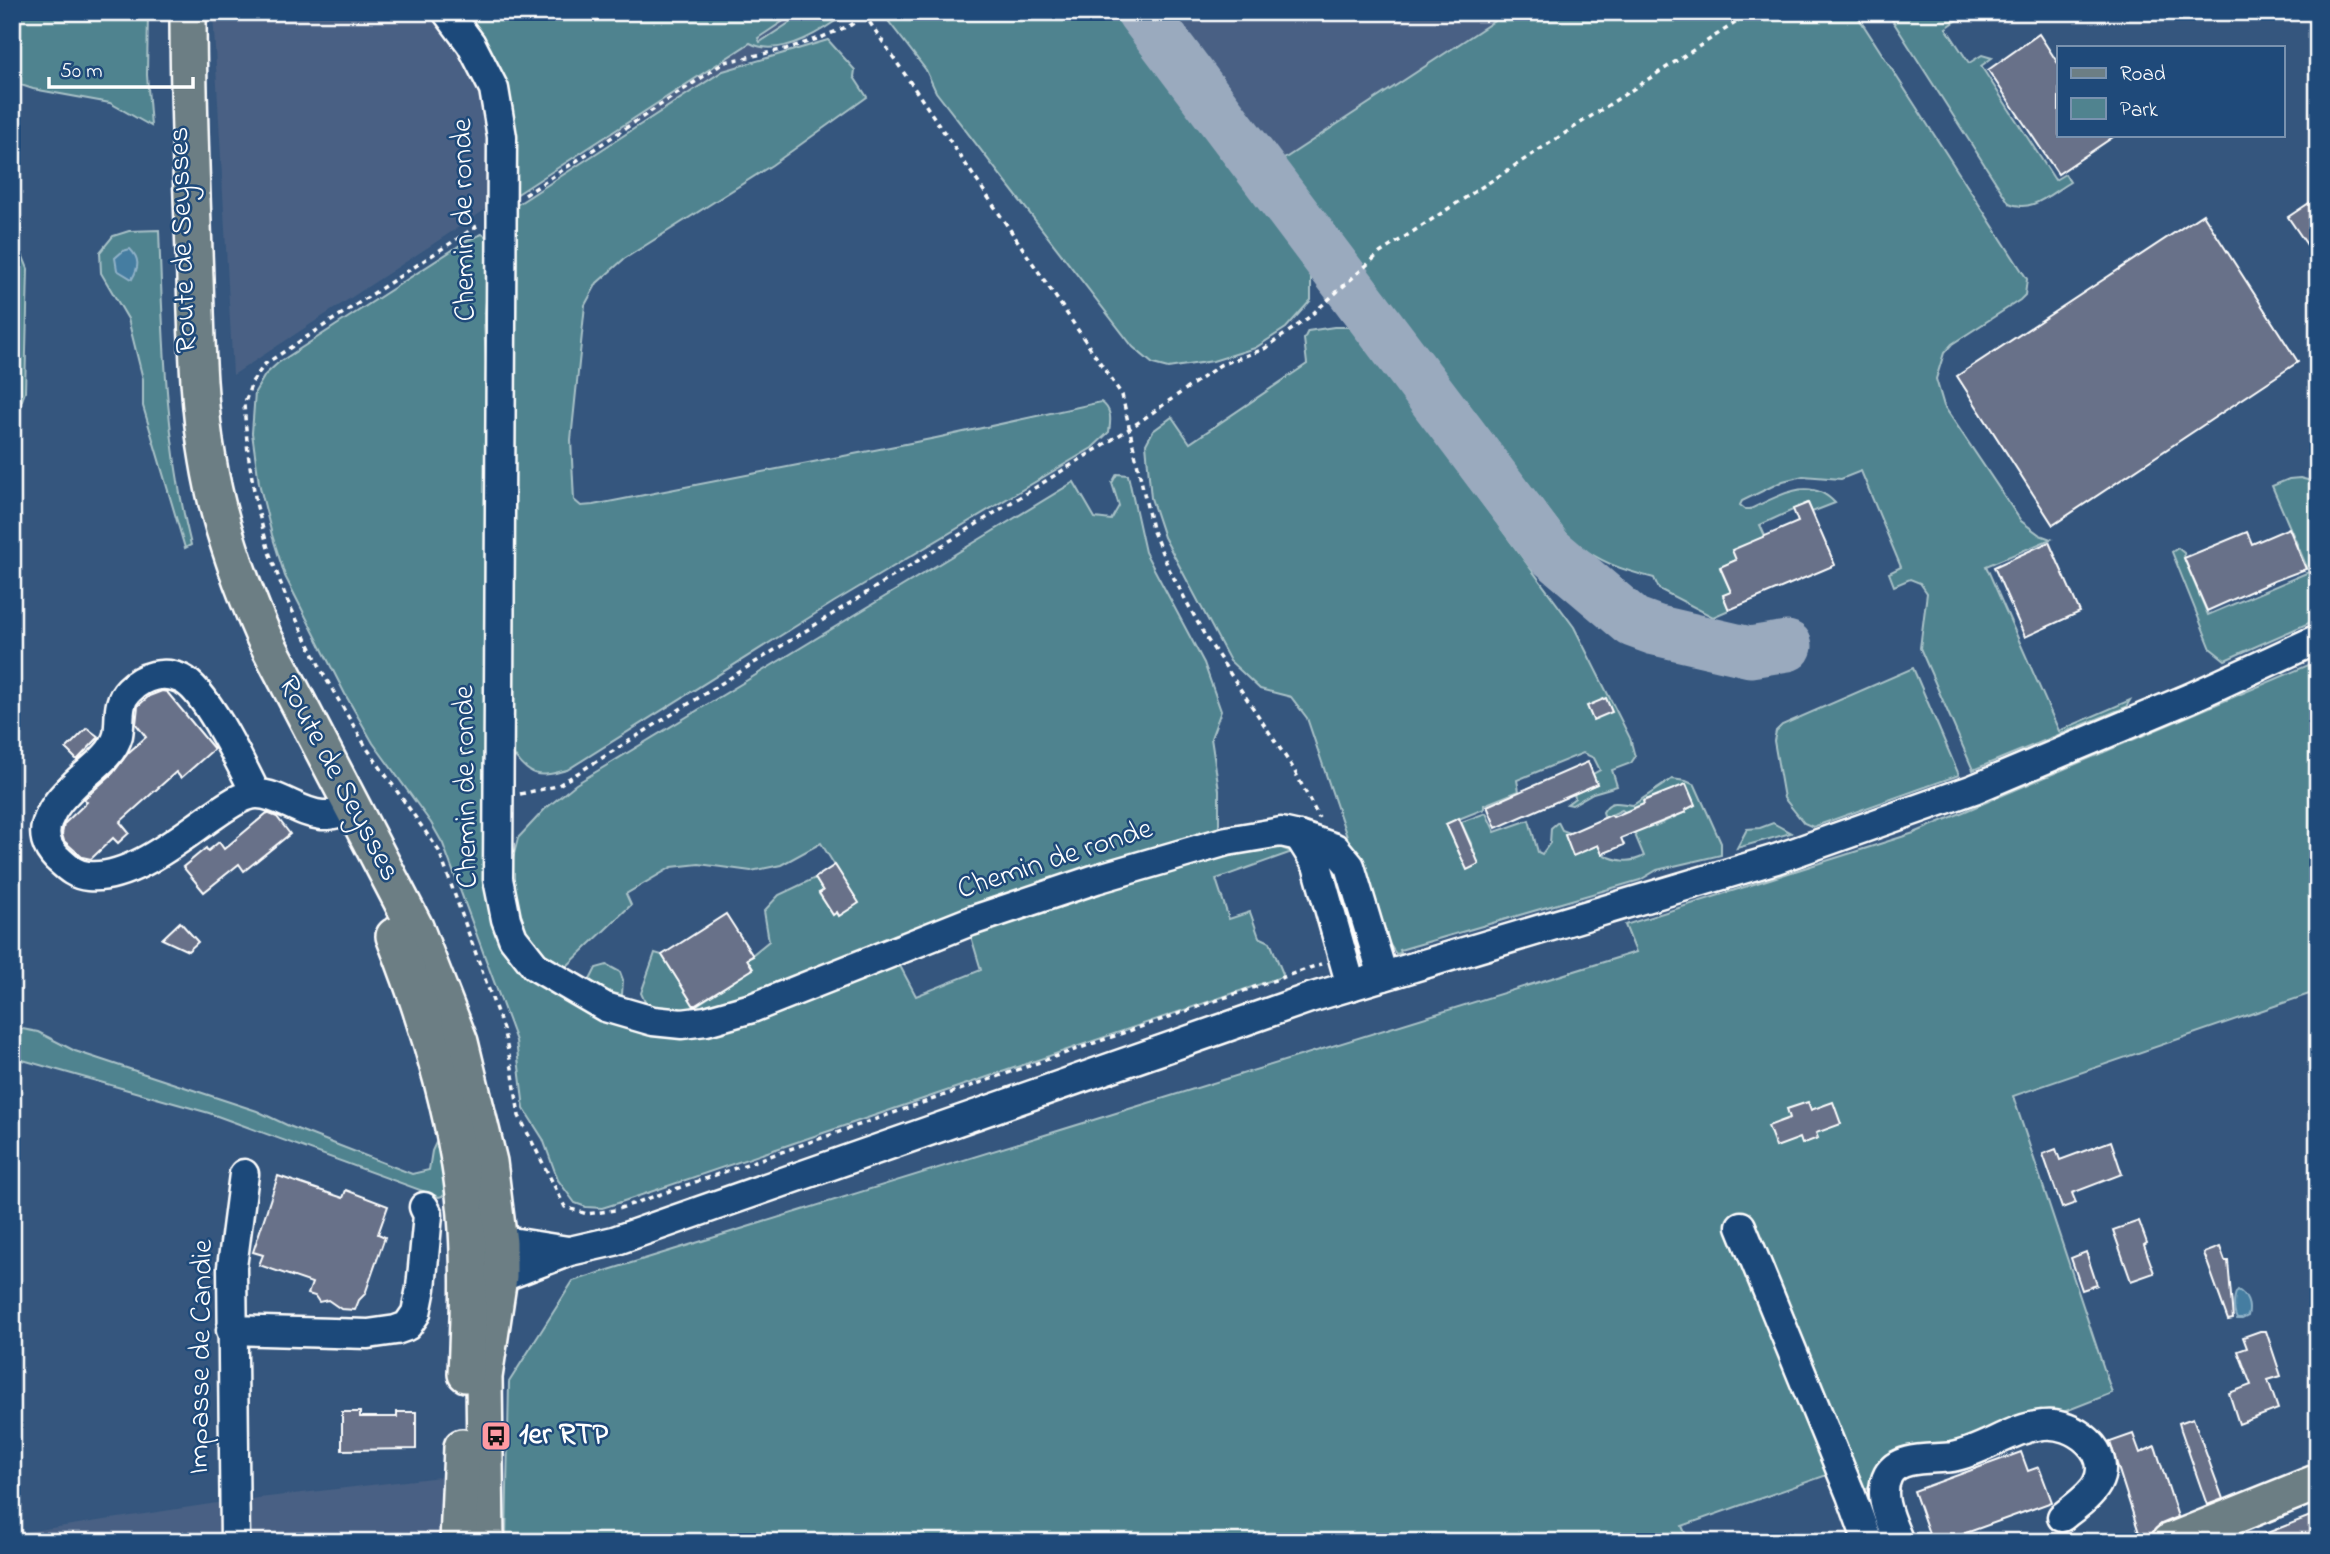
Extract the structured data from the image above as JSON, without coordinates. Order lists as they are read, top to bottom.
{
  "streets": {
    "main road": ["Route de Seysses"],
    "street": ["Chemin de ronde", "Impasse de Candie"]
  },
  "places": {
    "bus stop": ["1er RTP"]
  },
  "legend": ["Road", "Park"],
  "scale_bar": "50 m"
}
